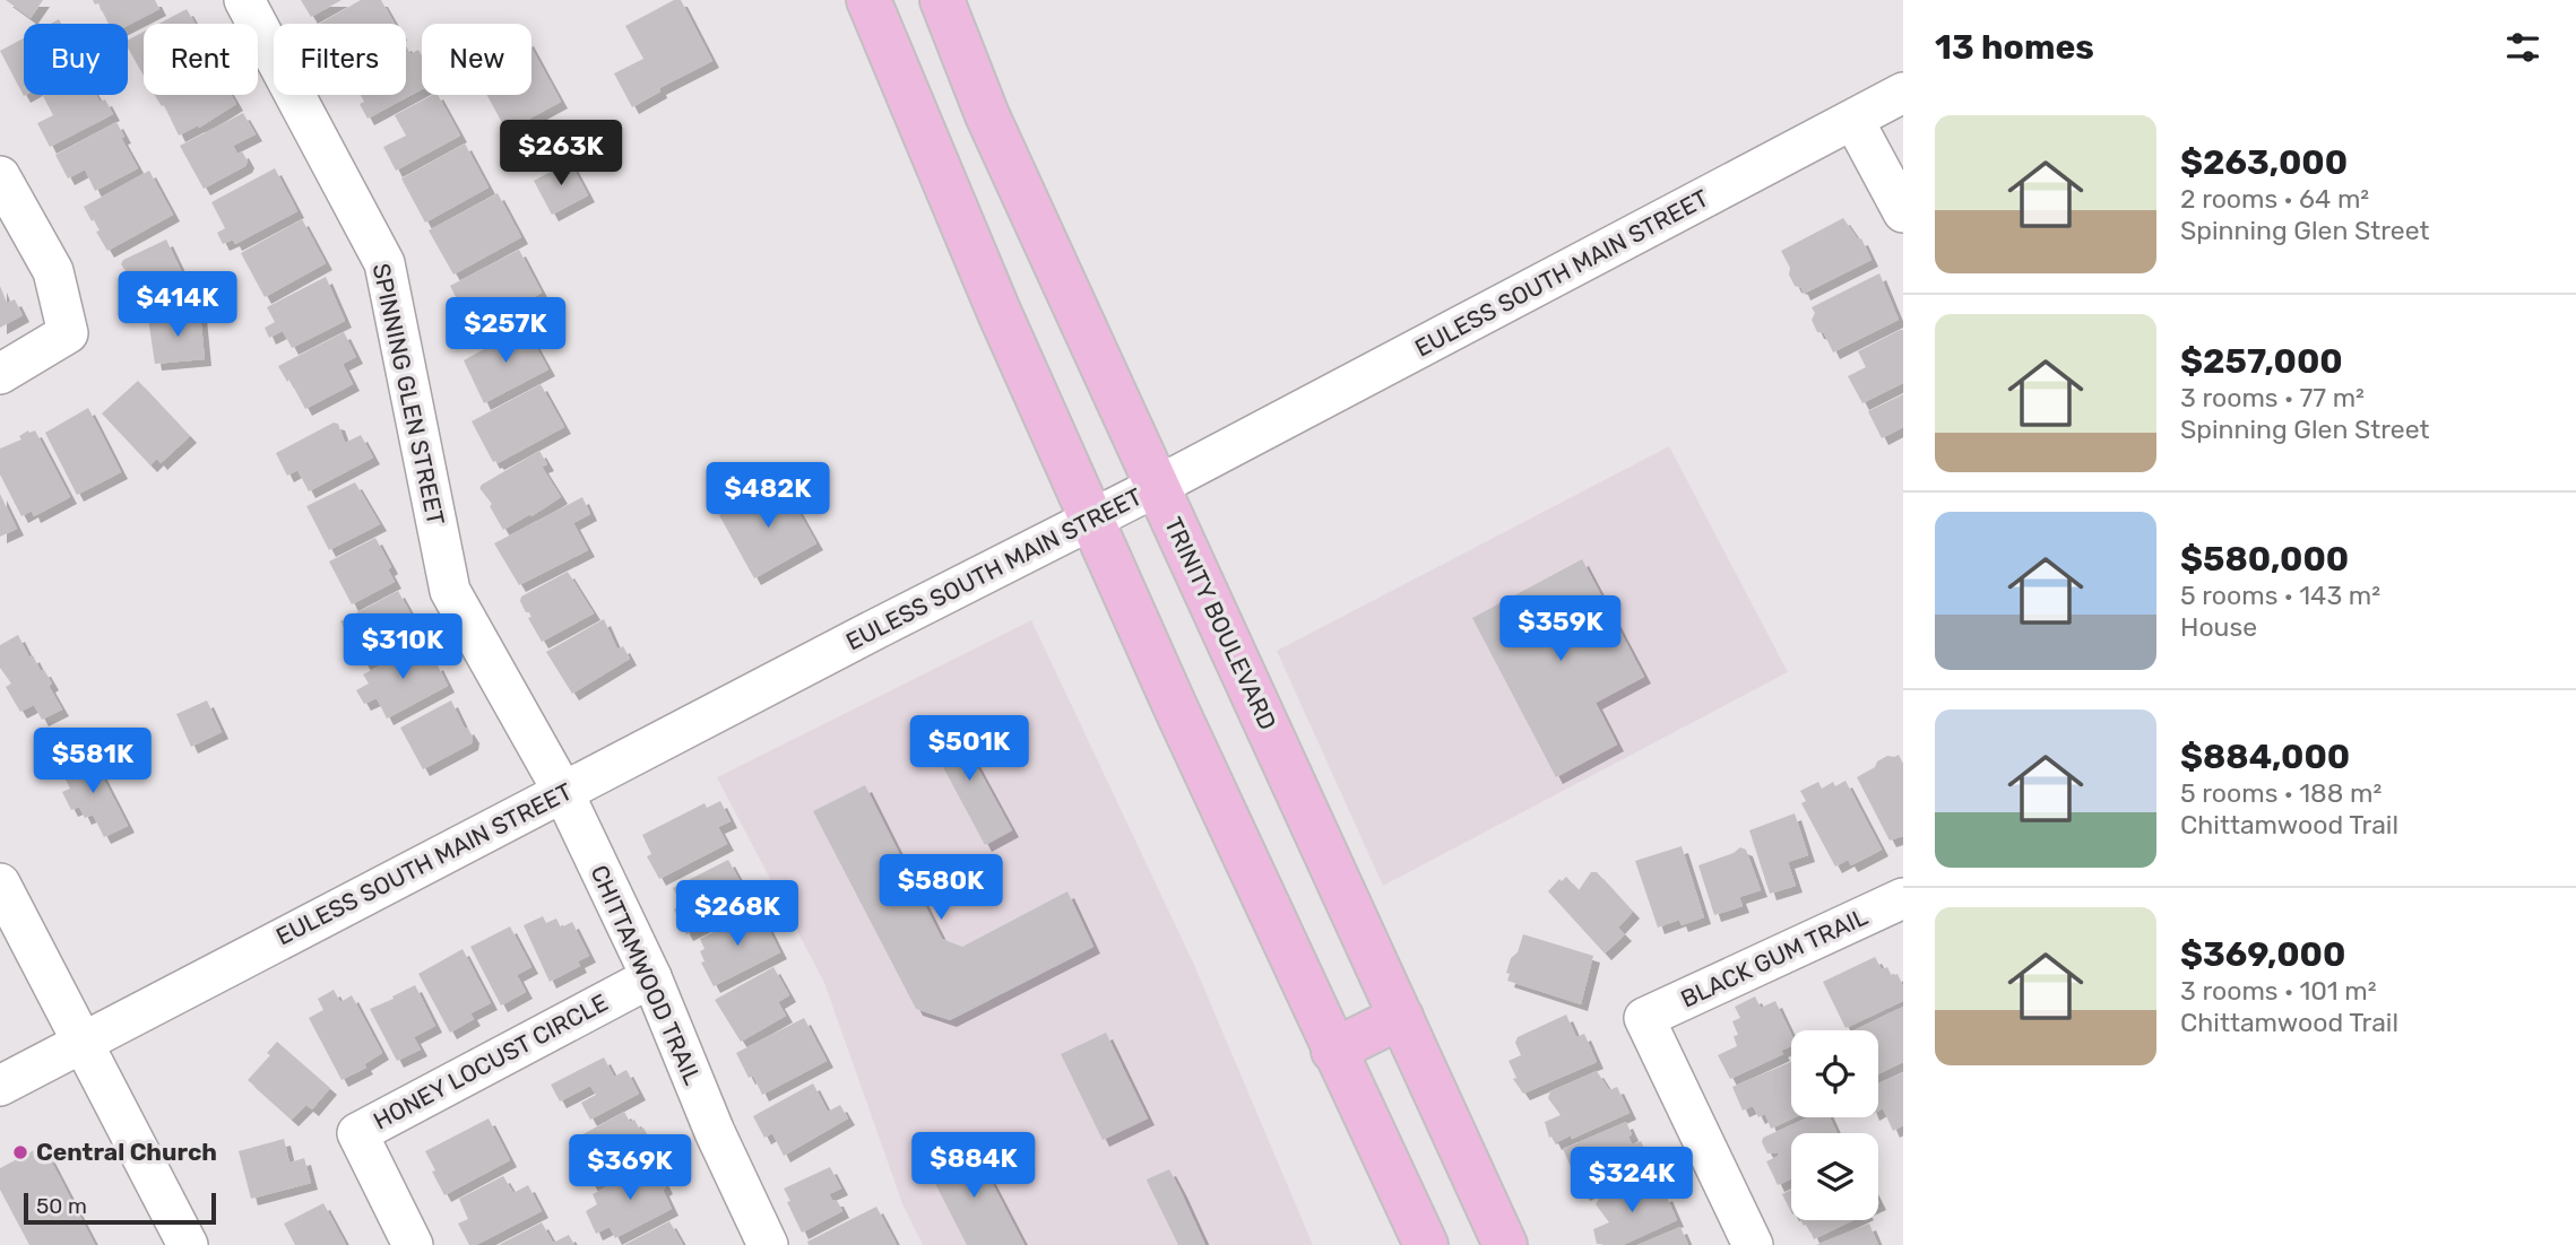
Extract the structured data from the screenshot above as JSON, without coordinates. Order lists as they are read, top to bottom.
{
  "streets": {
    "main road": ["TRINITY BOULEVARD"],
    "street": [
      "EULESS SOUTH MAIN STREET",
      "SPINNING GLEN STREET",
      "BLACK GUM TRAIL",
      "CHITTAMWOOD TRAIL",
      "HONEY LOCUST CIRCLE"
    ]
  },
  "crossings": [
    ["EULESS SOUTH MAIN STREET", "SPINNING GLEN STREET"],
    ["EULESS SOUTH MAIN STREET", "TRINITY BOULEVARD"],
    ["EULESS SOUTH MAIN STREET", "CHITTAMWOOD TRAIL"],
    ["SPINNING GLEN STREET", "CHITTAMWOOD TRAIL"],
    ["CHITTAMWOOD TRAIL", "HONEY LOCUST CIRCLE"]
  ],
  "places": ["Central Church"],
  "scale_bar": "50 m",
  "page": {
    "heading": "13 homes",
    "chip": [
      "Buy",
      "Rent",
      "Filters",
      "New"
    ],
    "list": [
      {
        "name": "$263,000",
        "note": "2 rooms · 64 m² · Spinning Glen Street"
      },
      {
        "name": "$257,000",
        "note": "3 rooms · 77 m² · Spinning Glen Street"
      },
      {
        "name": "$580,000",
        "note": "5 rooms · 143 m² · House"
      },
      {
        "name": "$884,000",
        "note": "5 rooms · 188 m² · Chittamwood Trail"
      },
      {
        "name": "$369,000",
        "note": "3 rooms · 101 m² · Chittamwood Trail"
      }
    ],
    "price": [
      "$263K",
      "$414K",
      "$257K",
      "$482K",
      "$359K",
      "$310K",
      "$501K",
      "$581K",
      "$580K",
      "$268K",
      "$884K",
      "$369K",
      "$324K"
    ],
    "scale": "50 m"
  }
}
